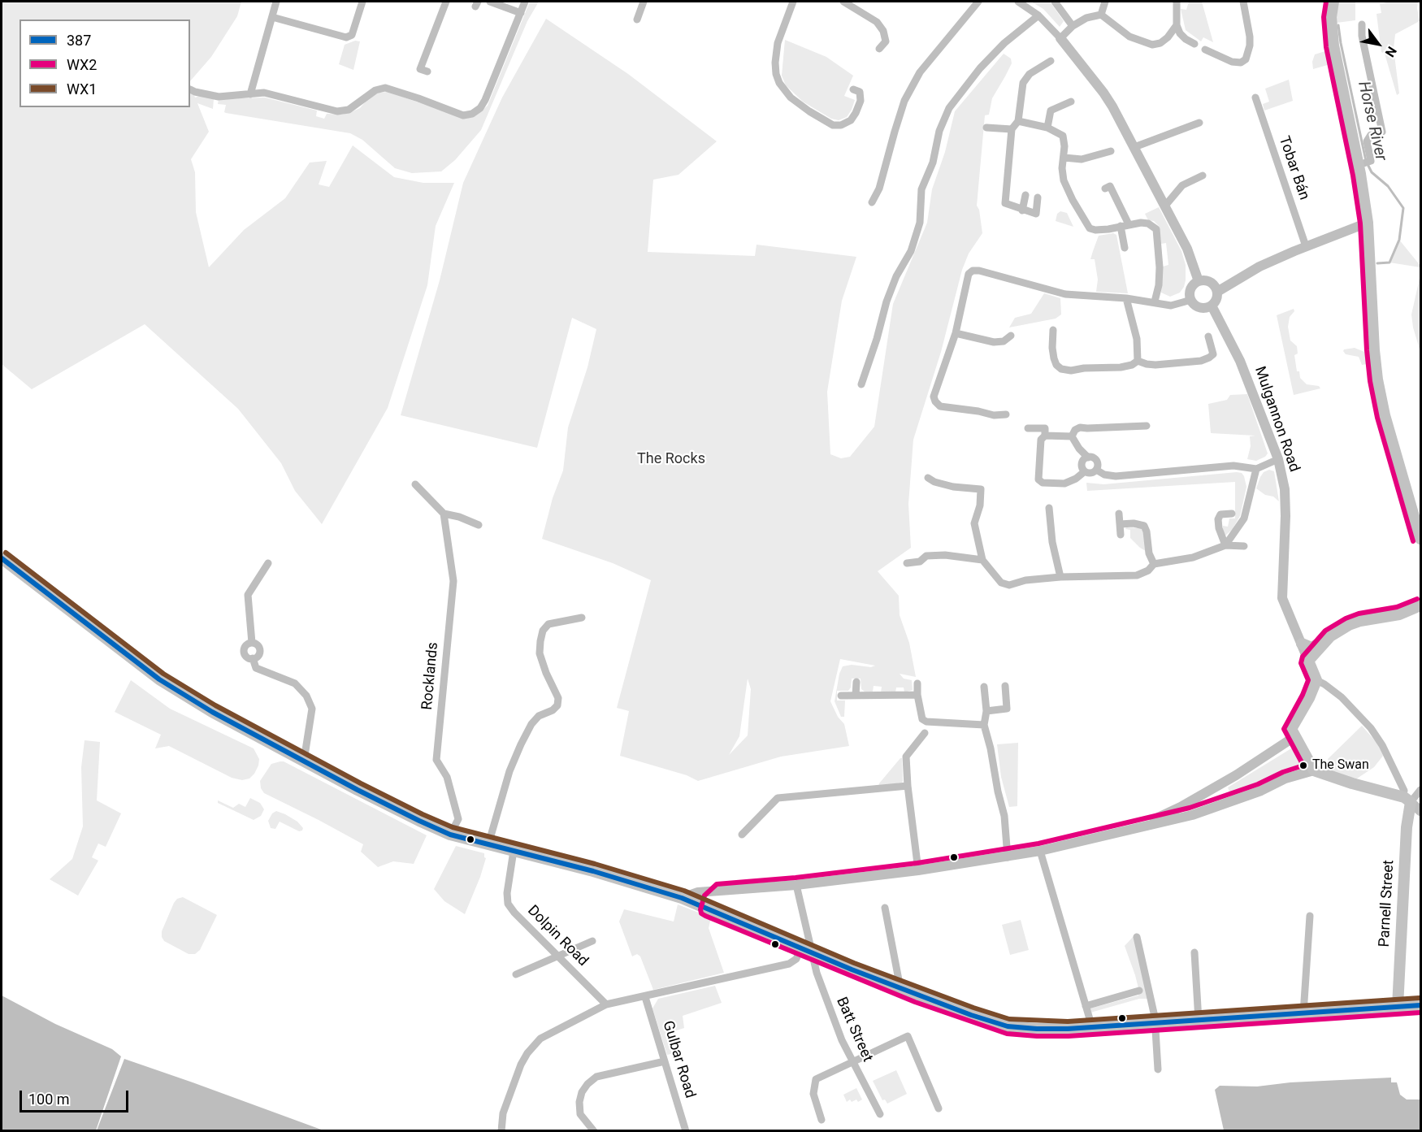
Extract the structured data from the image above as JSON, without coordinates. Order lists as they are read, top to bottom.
{
  "streets": {
    "main road": ["Parnell Street"],
    "street": [
      "Tobar Bán",
      "Mulgannon Road",
      "Rocklands",
      "Dolpin Road",
      "Batt Street",
      "Gulbar Road"
    ]
  },
  "water": ["Horse River"],
  "parks": ["The Rocks"],
  "places": ["The Swan"],
  "lines": ["transit line WX2", "transit line WX1", "transit line 387"],
  "legend": ["387", "WX2", "WX1"],
  "scale_bar": "100 m",
  "north": "bottom right"
}
